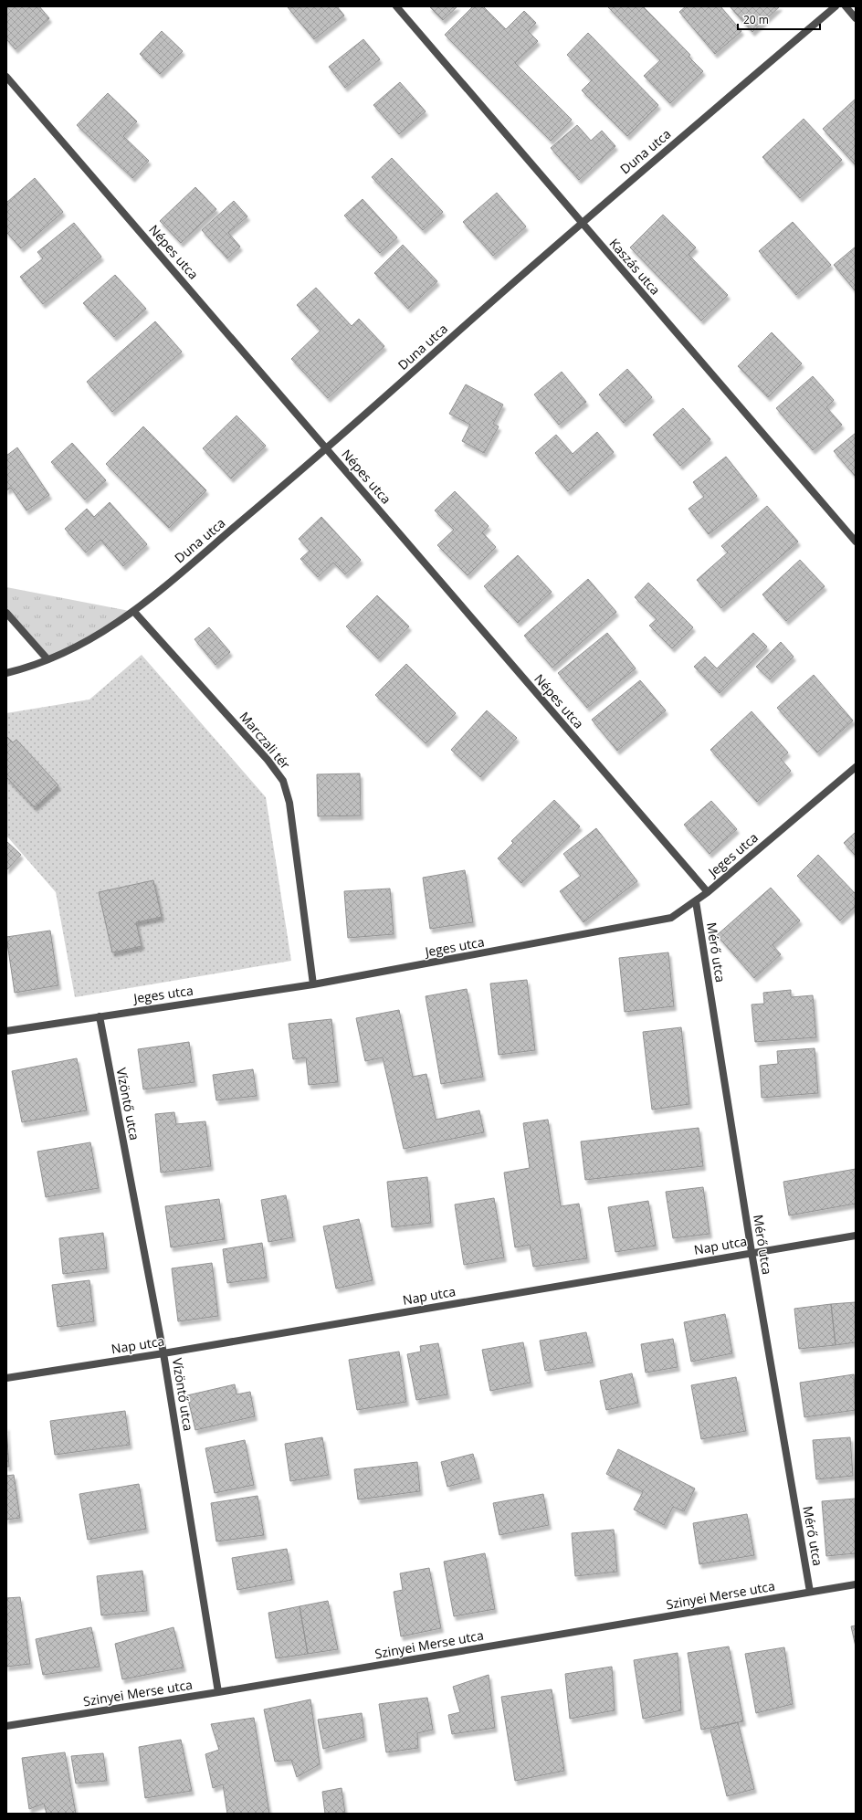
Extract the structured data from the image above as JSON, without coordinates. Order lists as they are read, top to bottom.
{
  "streets": {
    "street": [
      "Duna utca",
      "Népes utca",
      "Kaszás utca",
      "Marczali tér",
      "Jeges utca",
      "Mérő utca",
      "Vízöntő utca",
      "Nap utca",
      "Szinyei Merse utca"
    ]
  },
  "crossings": [
    ["Duna utca", "Népes utca"],
    ["Duna utca", "Kaszás utca"],
    ["Duna utca", "Marczali tér"],
    ["Népes utca", "Jeges utca"],
    ["Marczali tér", "Jeges utca"],
    ["Jeges utca", "Mérő utca"],
    ["Jeges utca", "Vízöntő utca"],
    ["Mérő utca", "Nap utca"],
    ["Mérő utca", "Szinyei Merse utca"],
    ["Vízöntő utca", "Nap utca"],
    ["Vízöntő utca", "Szinyei Merse utca"]
  ],
  "scale_bar": "20 m"
}
